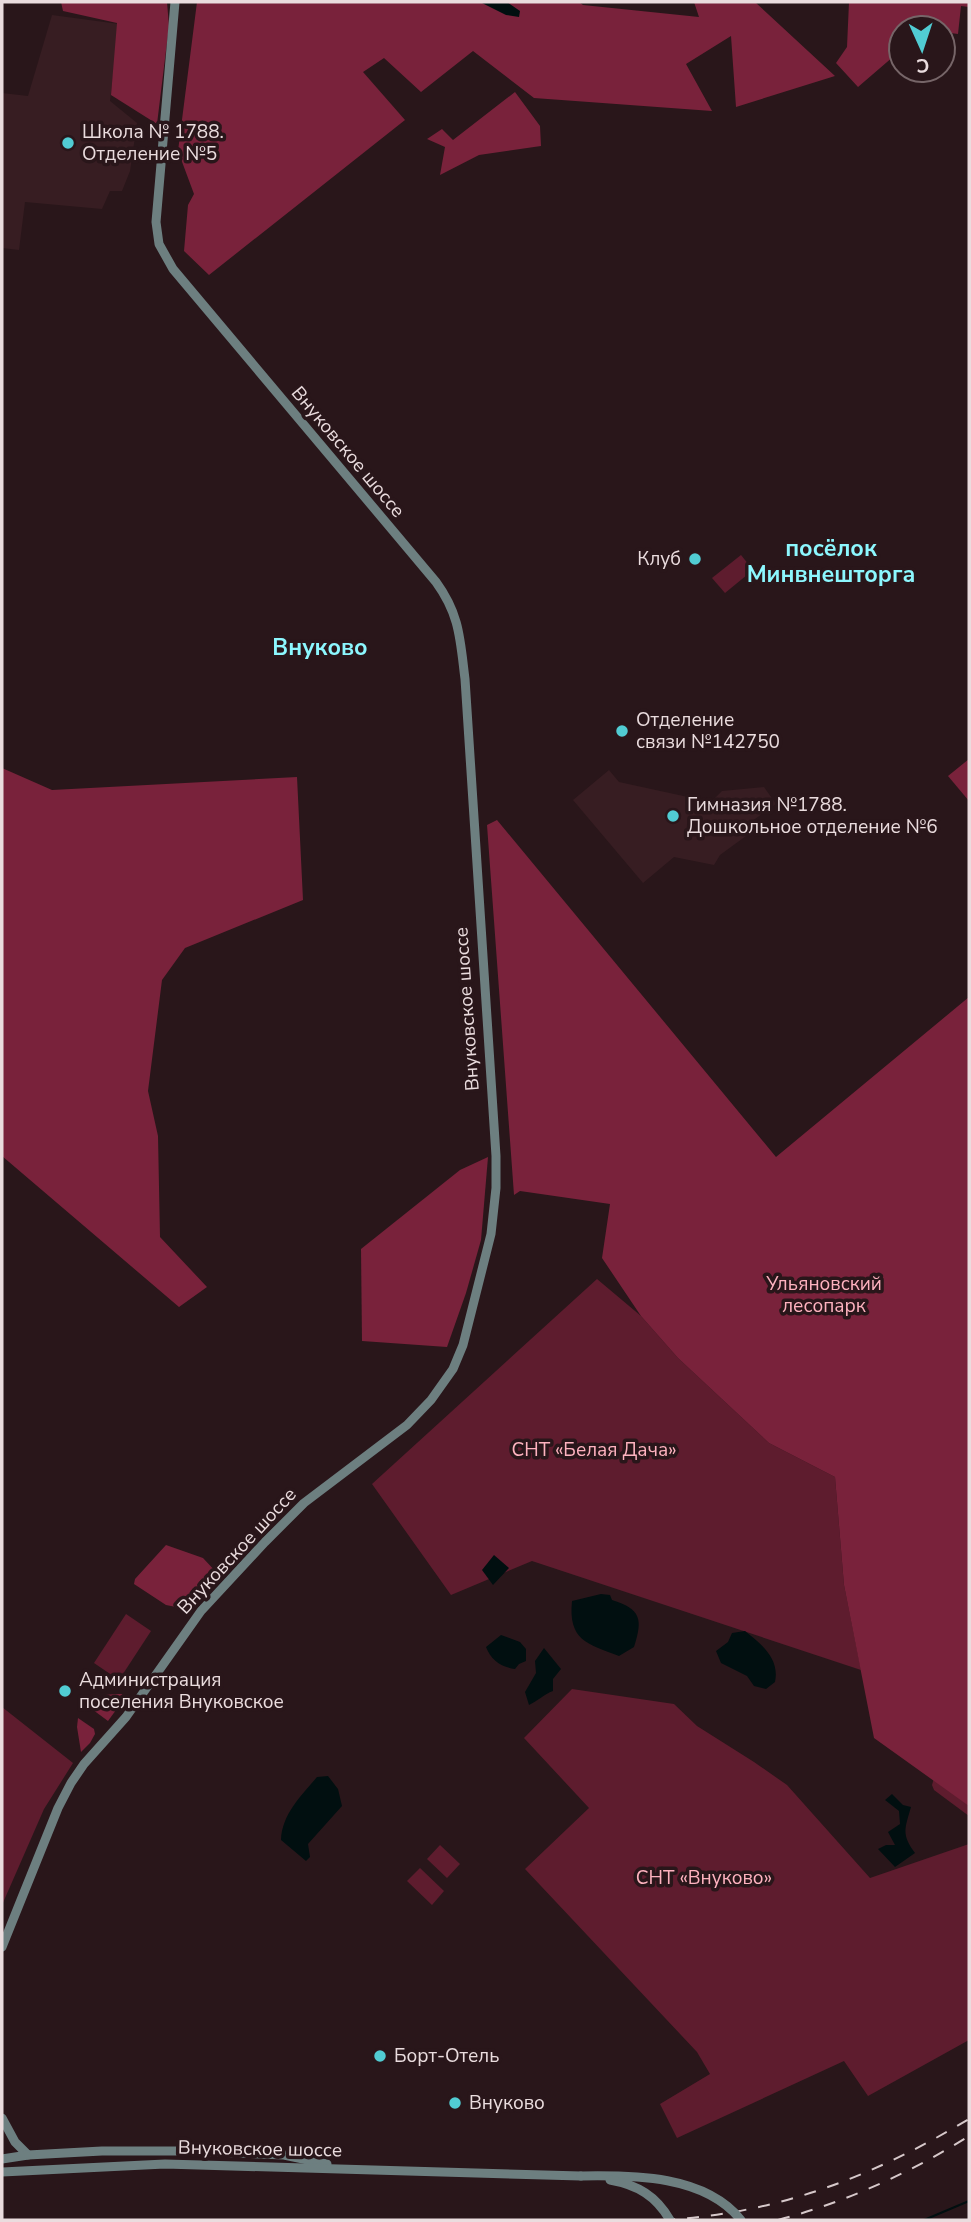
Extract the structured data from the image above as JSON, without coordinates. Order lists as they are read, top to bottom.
{
  "streets": {
    "main road": ["Внуковское шоссе"]
  },
  "districts": ["посёлок Минвнешторга", "Внуково"],
  "parks": ["Ульяновский лесопарк", "СНТ «Белая Дача»", "СНТ «Внуково»"],
  "places": [
    "Школа № 1788. Отделение №5",
    "Клуб",
    "Отделение связи №142750",
    "Гимназия №1788. Дошкольное отделение №6",
    "Администрация поселения Внуковское",
    "Борт-Отель",
    "Внуково"
  ],
  "north": "bottom"
}
